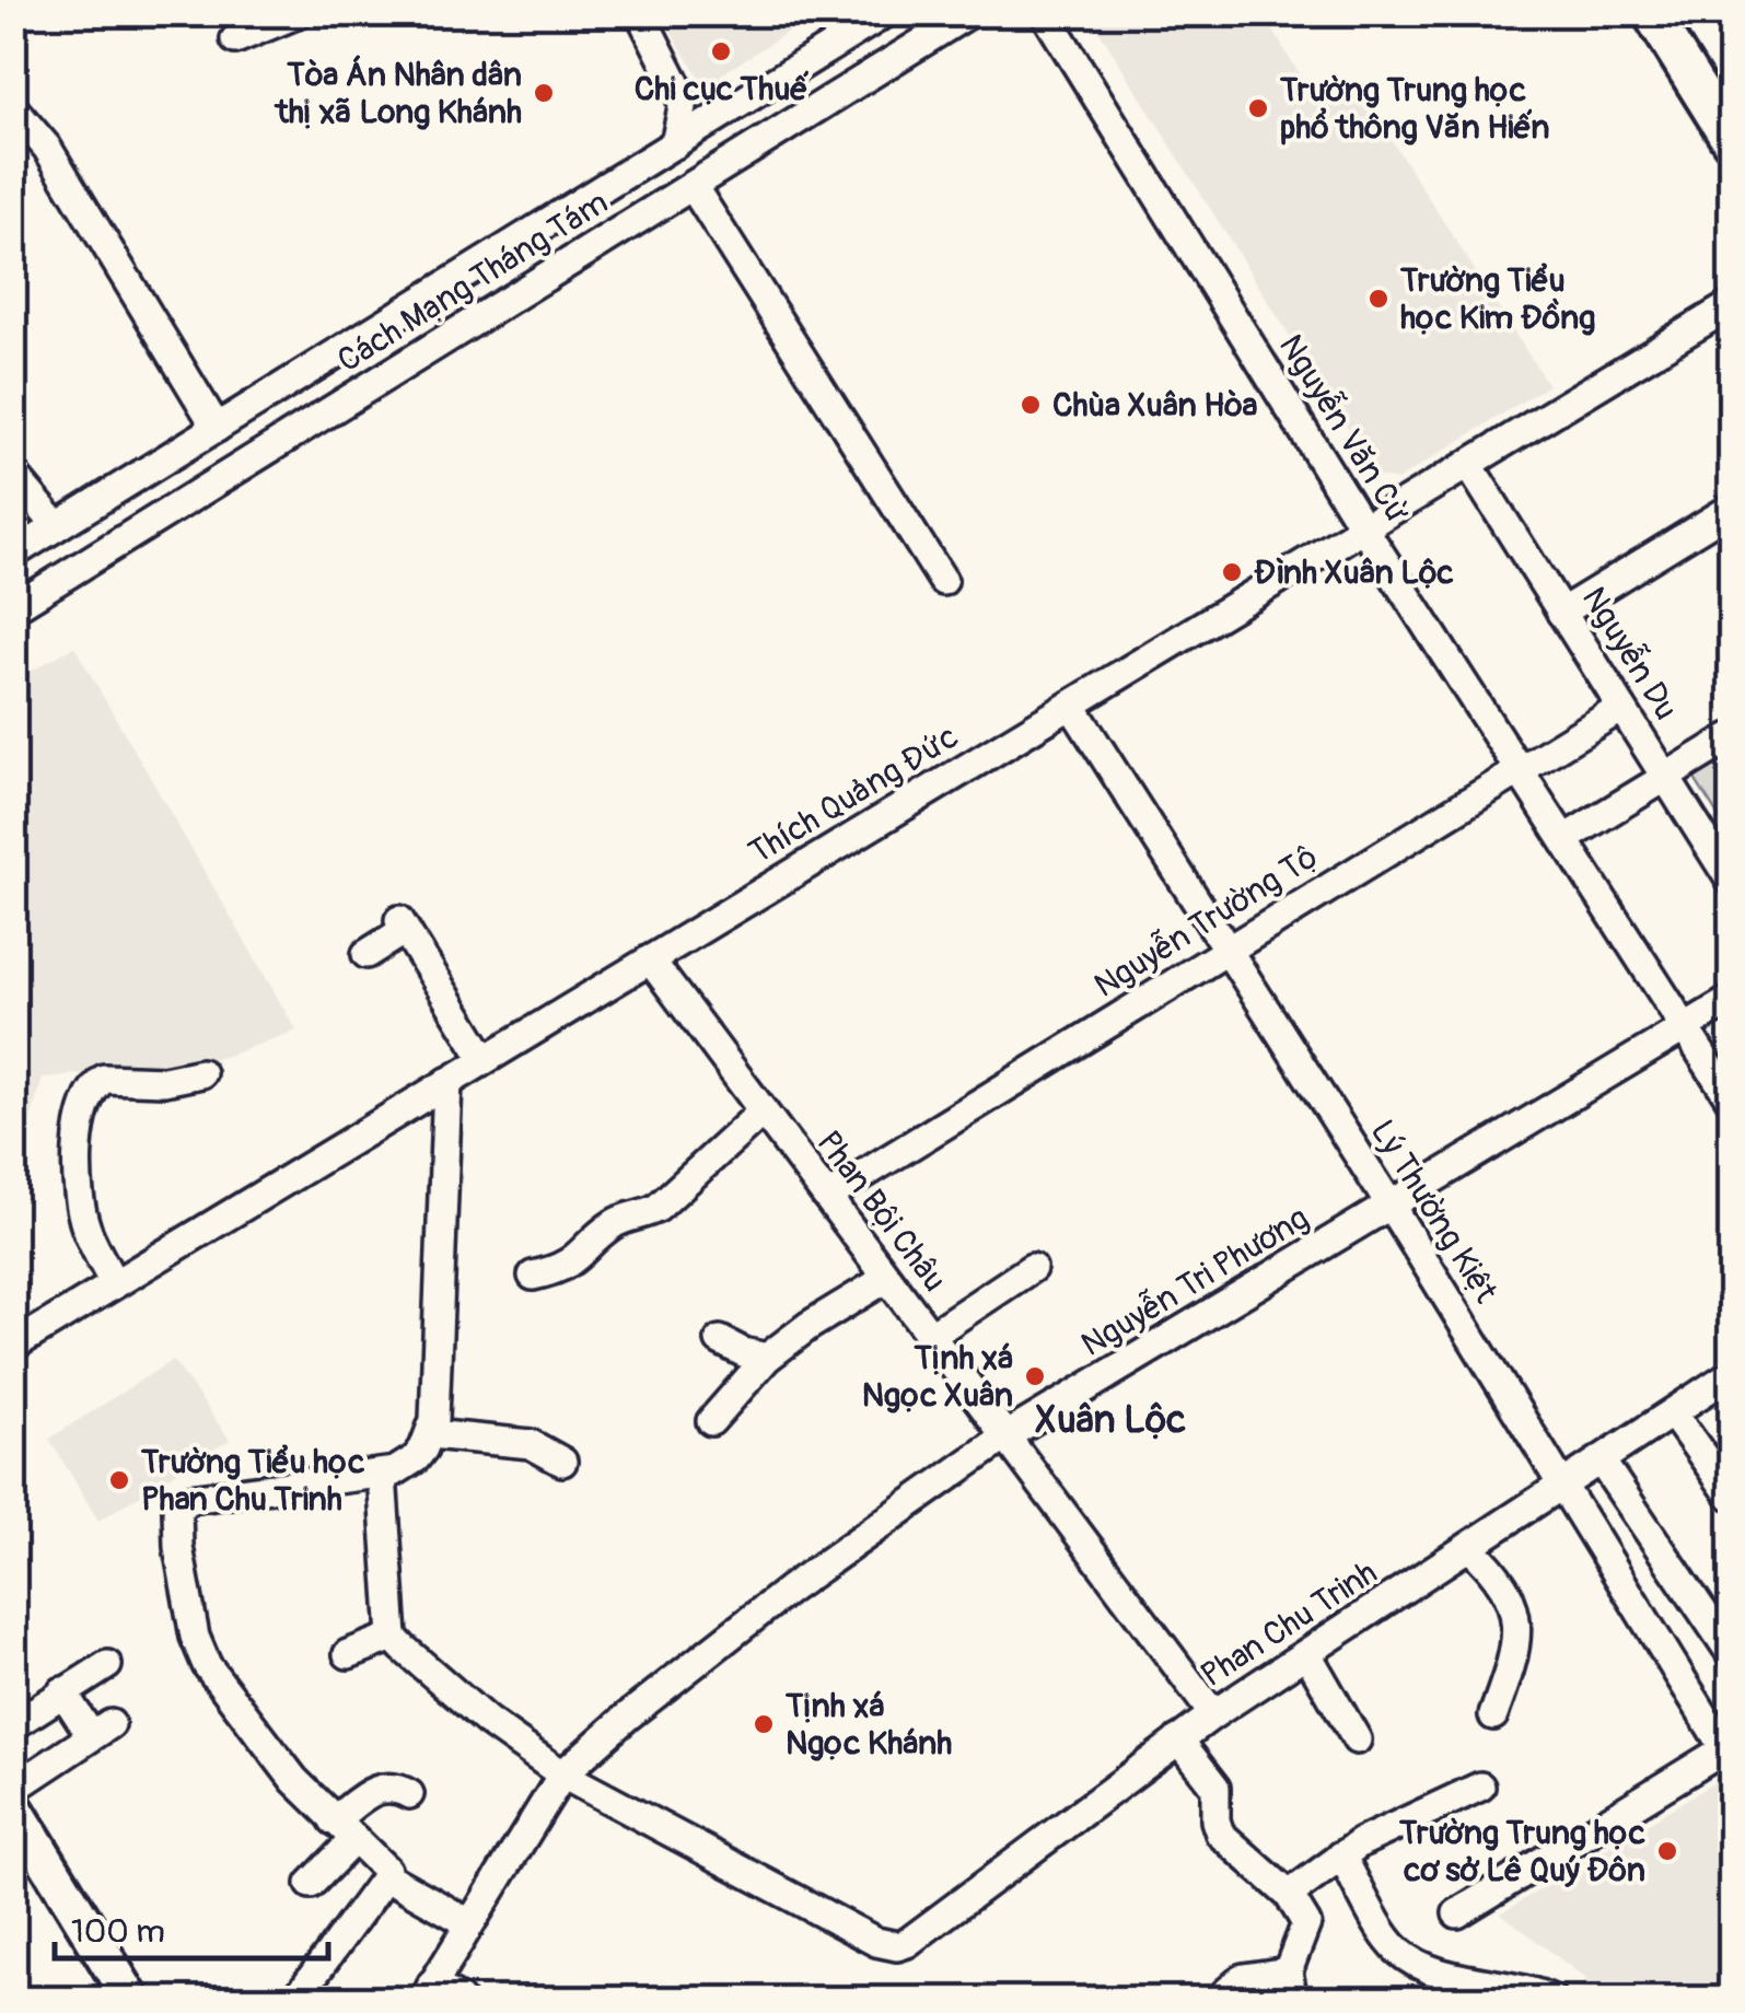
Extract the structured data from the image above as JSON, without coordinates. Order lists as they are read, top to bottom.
{
  "streets": {
    "street": [
      "Cách Mạng Tháng Tám",
      "Nguyễn Văn Cừ",
      "Nguyễn Du",
      "Thích Quảng Đức",
      "Nguyễn Trường Tộ",
      "Phan Bội Châu",
      "Lý Thường Kiệt",
      "Nguyễn Tri Phương",
      "Phan Chu Trinh"
    ]
  },
  "crossings": [
    ["Nguyễn Văn Cừ", "Thích Quảng Đức"],
    ["Nguyễn Văn Cừ", "Nguyễn Trường Tộ"],
    ["Nguyễn Văn Cừ", "Nguyễn Tri Phương"],
    ["Nguyễn Du", "Thích Quảng Đức"],
    ["Nguyễn Du", "Nguyễn Trường Tộ"],
    ["Thích Quảng Đức", "Phan Bội Châu"],
    ["Thích Quảng Đức", "Lý Thường Kiệt"],
    ["Nguyễn Trường Tộ", "Phan Bội Châu"],
    ["Nguyễn Trường Tộ", "Lý Thường Kiệt"],
    ["Phan Bội Châu", "Nguyễn Tri Phương"],
    ["Phan Bội Châu", "Phan Chu Trinh"],
    ["Lý Thường Kiệt", "Nguyễn Tri Phương"],
    ["Lý Thường Kiệt", "Phan Chu Trinh"],
    ["Nguyễn Tri Phương", "Phan Chu Trinh"]
  ],
  "districts": ["Xuân Lộc"],
  "places": [
    "Chi cục Thuế",
    "Tòa Án Nhân dân thị xã Long Khánh",
    "Trường Trung học phổ thông Văn Hiến",
    "Trường Tiểu học Kim Đồng",
    "Chùa Xuân Hòa",
    "Đình Xuân Lộc",
    "Tịnh xá Ngọc Xuân",
    "Trường Tiểu học Phan Chu Trinh",
    "Tịnh xá Ngọc Khánh",
    "Trường Trung học cơ sở Lê Quý Đôn"
  ],
  "scale_bar": "100 m"
}
